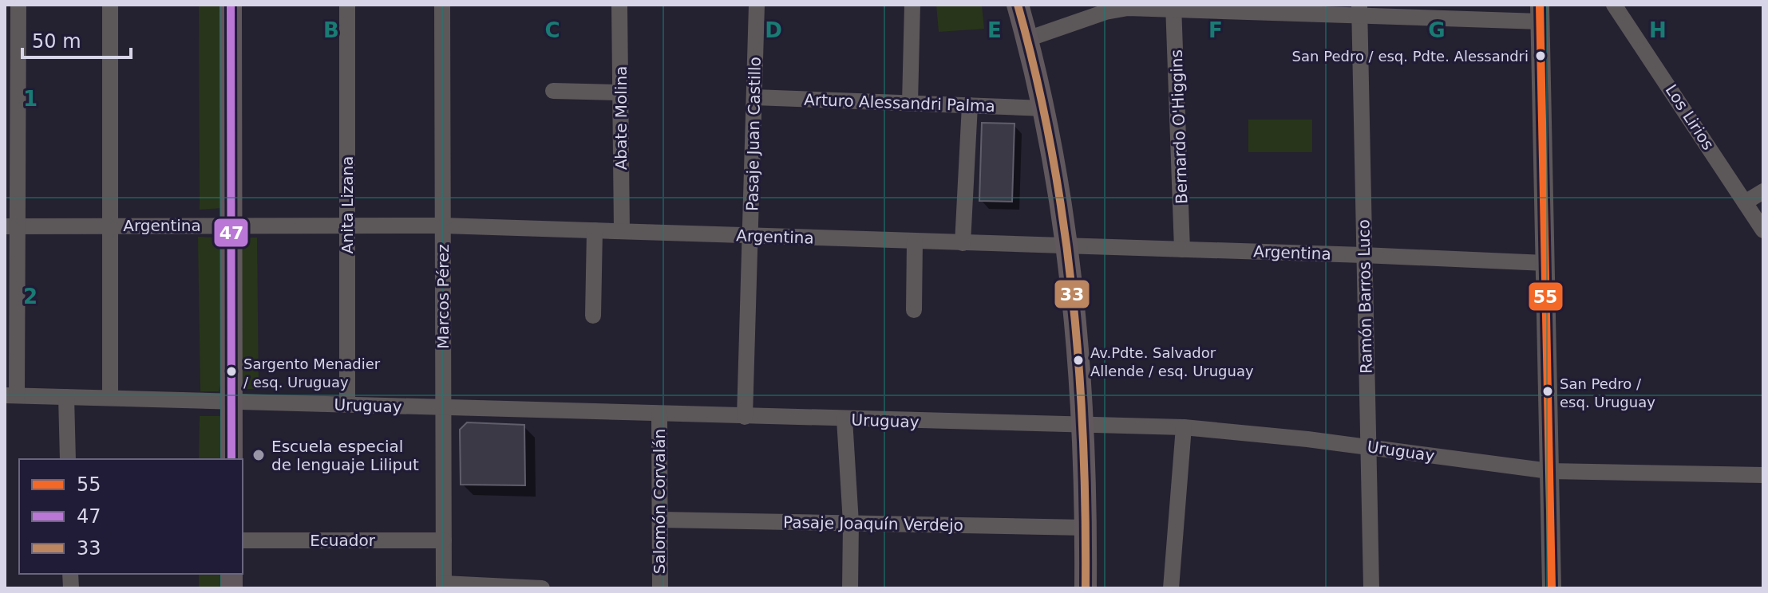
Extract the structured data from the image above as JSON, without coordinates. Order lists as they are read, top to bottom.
{
  "streets": {
    "street": [
      "Arturo Alessandri Palma",
      "Los Lirios",
      "Abate Molina",
      "Bernardo O'Higgins",
      "Pasaje Juan Castillo",
      "Anita Lizana",
      "Argentina",
      "Marcos Pérez",
      "Ramón Barros Luco",
      "Uruguay",
      "Salomón Corvalán",
      "Pasaje Joaquín Verdejo",
      "Ecuador"
    ]
  },
  "crossings": [
    ["Arturo Alessandri Palma", "Pasaje Juan Castillo"],
    ["Abate Molina", "Argentina"],
    ["Bernardo O'Higgins", "Argentina"],
    ["Pasaje Juan Castillo", "Argentina"],
    ["Pasaje Juan Castillo", "Uruguay"],
    ["Anita Lizana", "Argentina"],
    ["Anita Lizana", "Uruguay"],
    ["Argentina", "Marcos Pérez"],
    ["Argentina", "Ramón Barros Luco"],
    ["Marcos Pérez", "Uruguay"],
    ["Marcos Pérez", "Ecuador"],
    ["Ramón Barros Luco", "Uruguay"],
    ["Uruguay", "Salomón Corvalán"],
    ["Salomón Corvalán", "Pasaje Joaquín Verdejo"]
  ],
  "places": [
    "San Pedro / esq. Pdte. Alessandri",
    "Av.Pdte. Salvador Allende / esq. Uruguay",
    "Sargento Menadier / esq. Uruguay",
    "San Pedro / esq. Uruguay",
    "Escuela especial de lenguaje Liliput"
  ],
  "lines": ["transit line 55", "transit line 47", "transit line 33"],
  "legend": ["55", "47", "33"],
  "scale_bar": "50 m",
  "grid": {
    "columns": [
      "B",
      "C",
      "D",
      "E",
      "F",
      "G",
      "H"
    ],
    "rows": ["1", "2"]
  }
}
